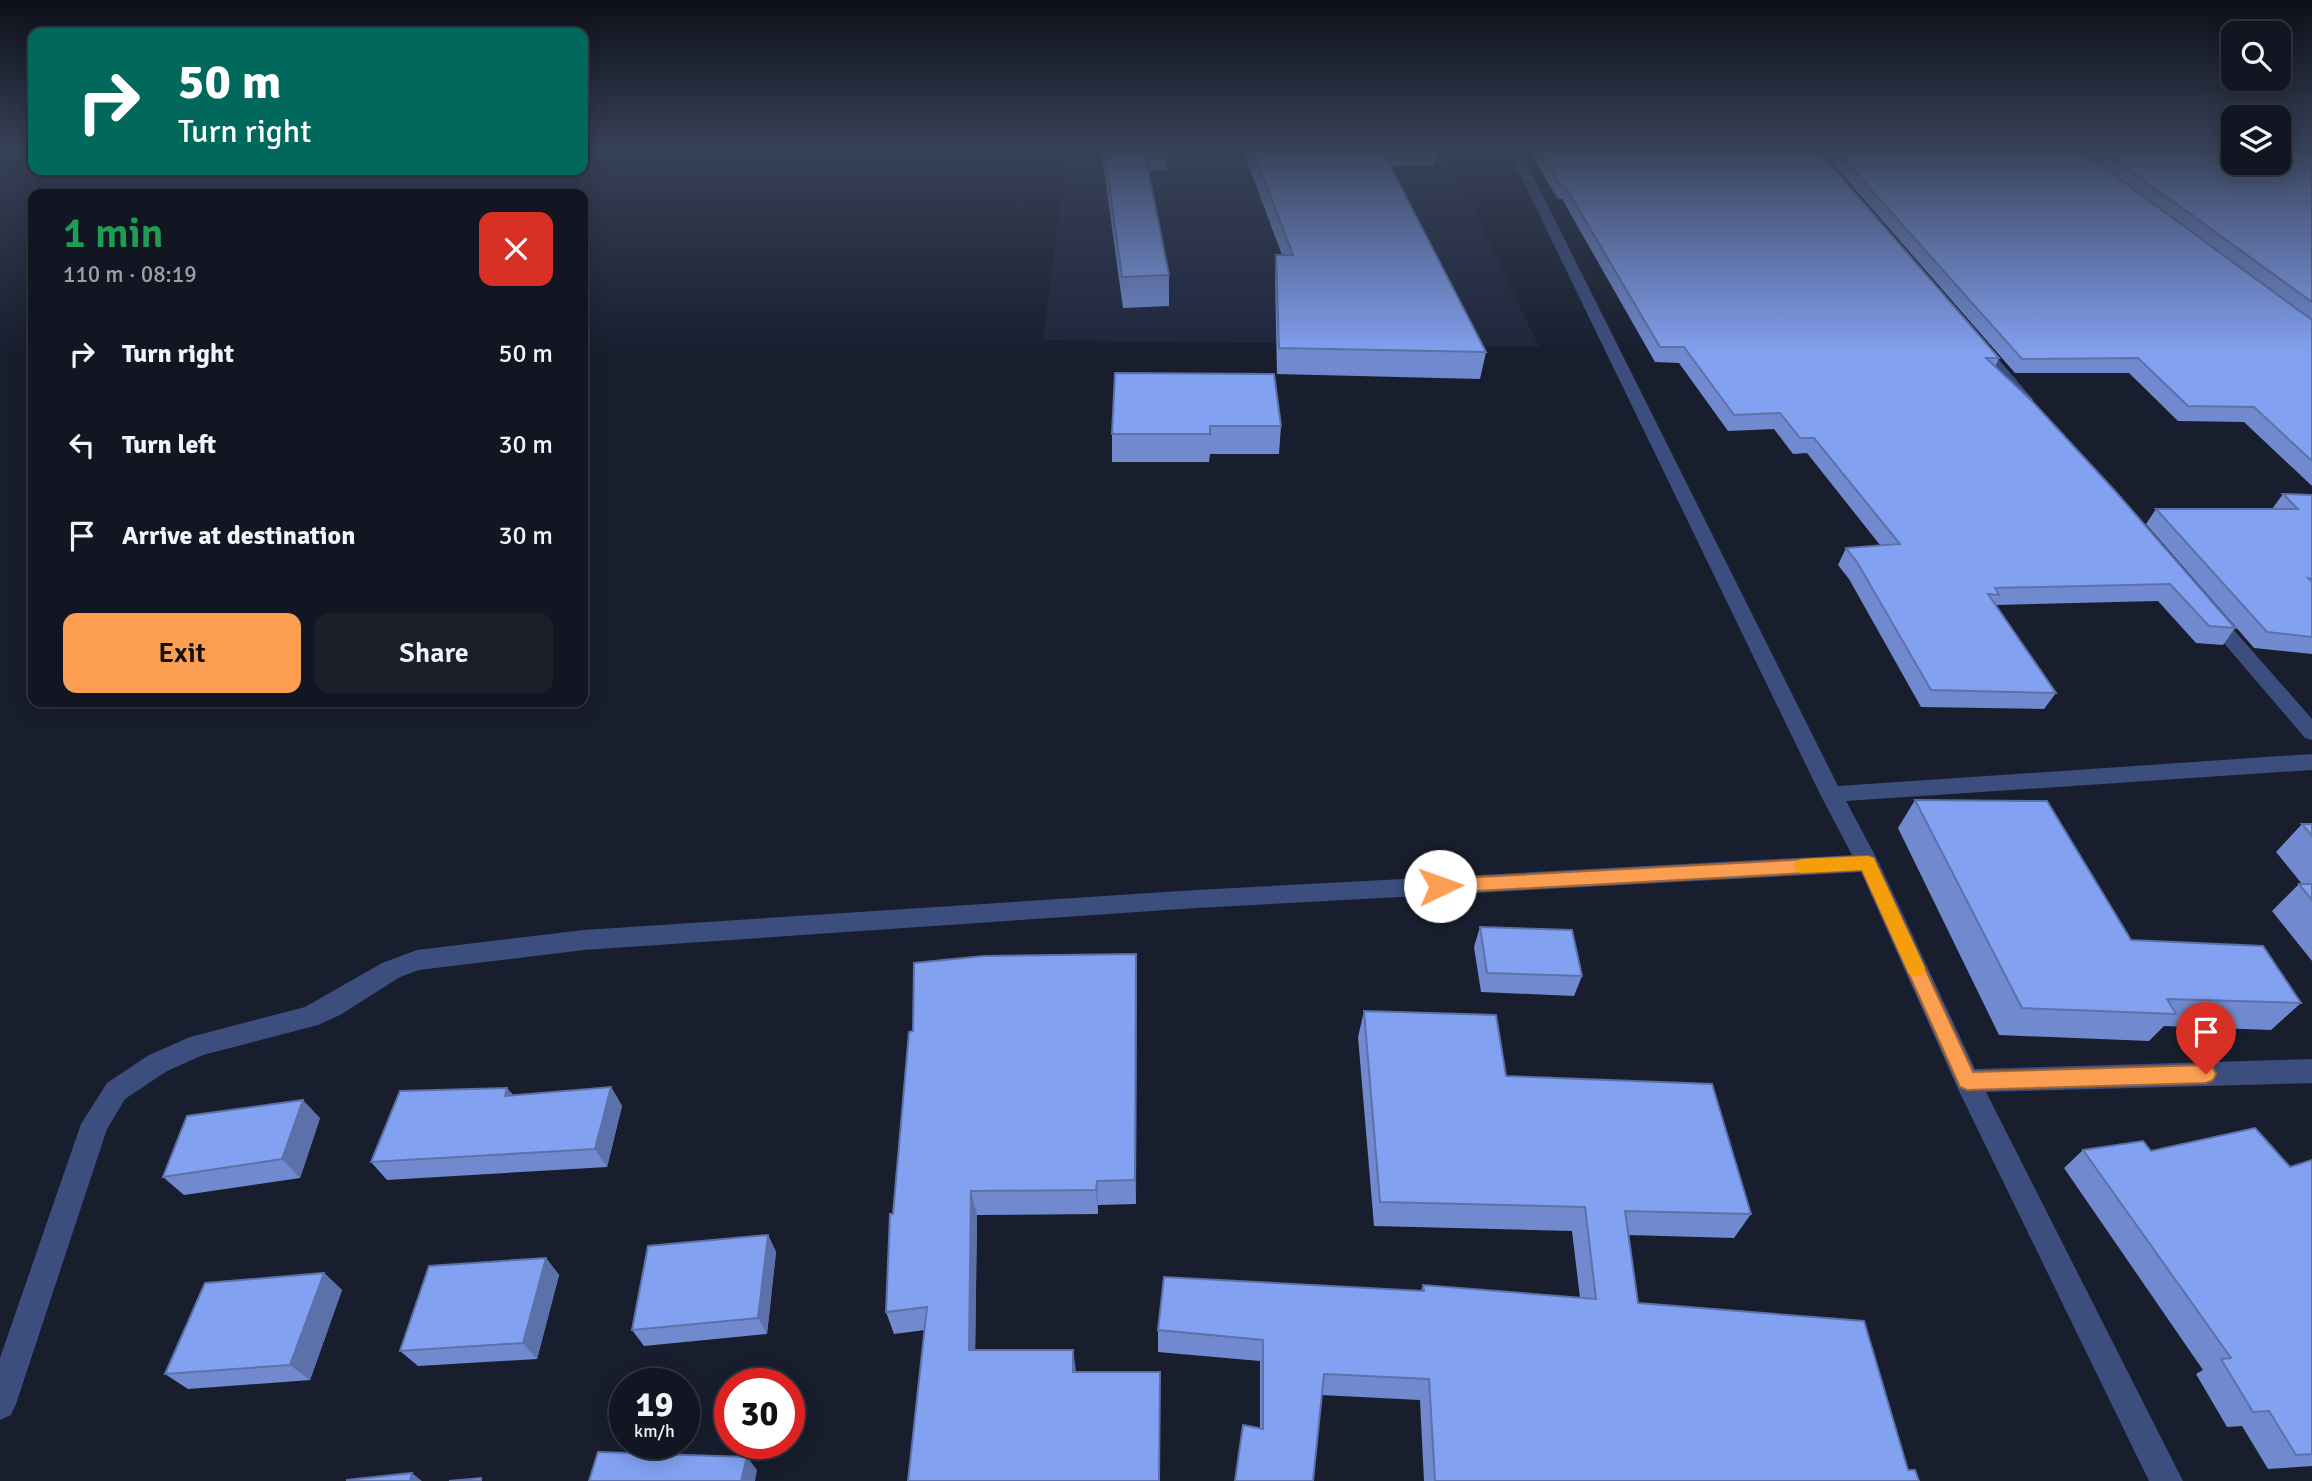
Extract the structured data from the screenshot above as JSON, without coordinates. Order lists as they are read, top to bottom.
{
  "page": {
    "turn": ["50 m", "Turn right"],
    "heading": ["1 min", "110 m · 08:19"],
    "list": [
      {
        "name": "Turn right",
        "value": "50 m"
      },
      {
        "name": "Turn left",
        "value": "30 m"
      },
      {
        "name": "Arrive at destination",
        "value": "30 m"
      }
    ],
    "buttons": ["Exit", "Share"],
    "speed": "19 km/h",
    "limit": "30"
  }
}
